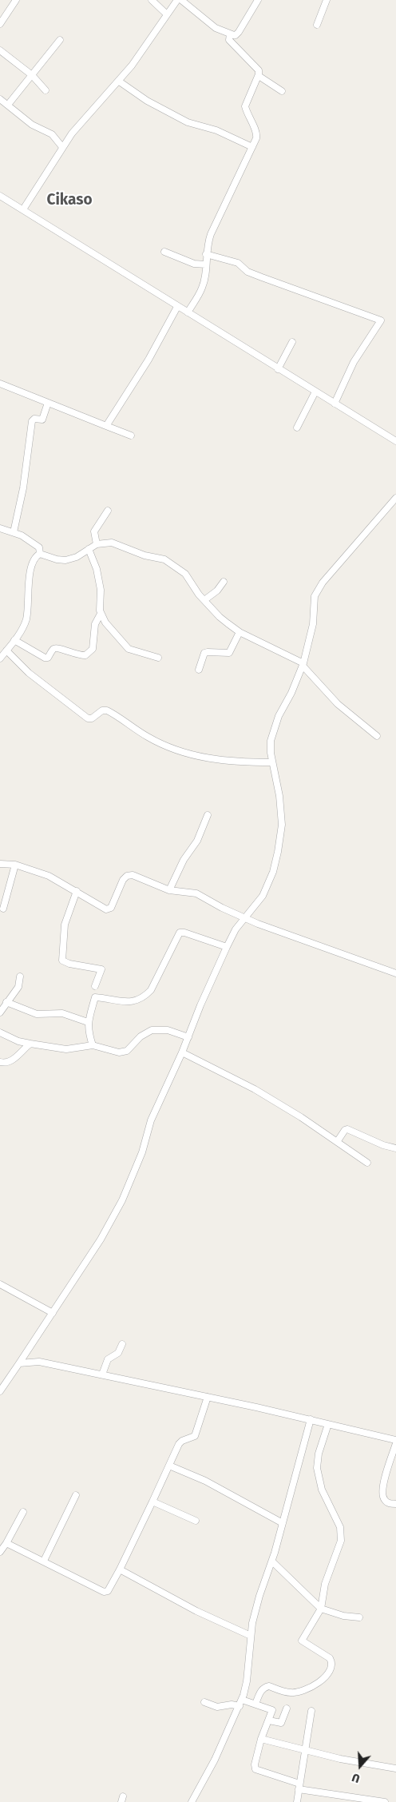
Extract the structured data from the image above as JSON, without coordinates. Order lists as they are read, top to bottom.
{
  "districts": ["Cikaso"],
  "north": "bottom"
}
